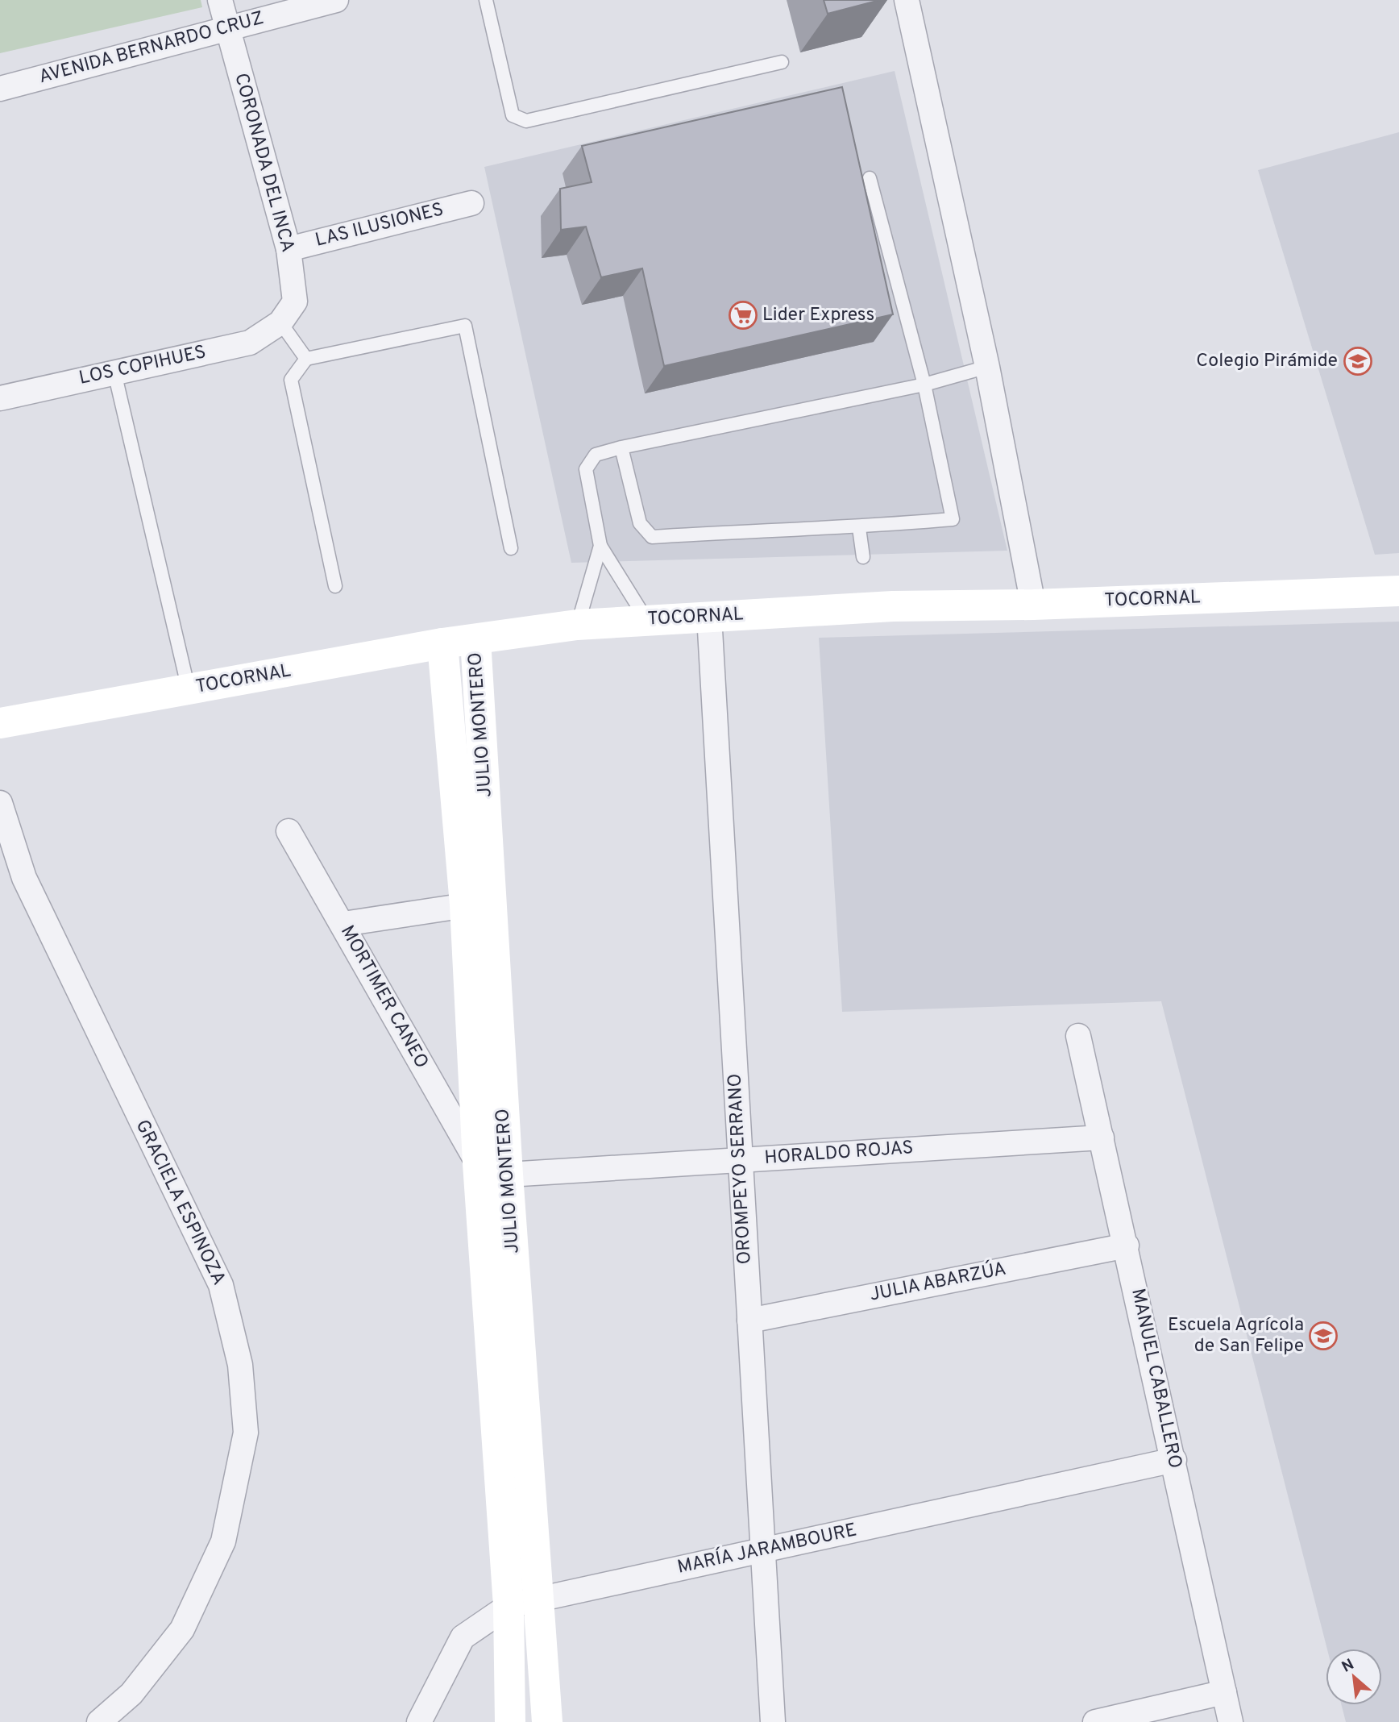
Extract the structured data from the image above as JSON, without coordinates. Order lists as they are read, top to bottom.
{
  "streets": {
    "street": [
      "AVENIDA BERNARDO CRUZ",
      "CORONADA DEL INCA",
      "LAS ILUSIONES",
      "LOS COPIHUES",
      "TOCORNAL",
      "JULIO MONTERO",
      "MORTIMER CANEO",
      "HORALDO ROJAS",
      "OROMPEYO SERRANO",
      "GRACIELA ESPINOZA",
      "JULIA ABARZÚA",
      "MANUEL CABALLERO",
      "MARÍA JARAMBOURE"
    ]
  },
  "crossings": [
    ["AVENIDA BERNARDO CRUZ", "CORONADA DEL INCA"],
    ["CORONADA DEL INCA", "LAS ILUSIONES"],
    ["CORONADA DEL INCA", "LOS COPIHUES"],
    ["TOCORNAL", "JULIO MONTERO"],
    ["TOCORNAL", "OROMPEYO SERRANO"],
    ["JULIO MONTERO", "MORTIMER CANEO"],
    ["JULIO MONTERO", "HORALDO ROJAS"],
    ["JULIO MONTERO", "MARÍA JARAMBOURE"],
    ["MORTIMER CANEO", "HORALDO ROJAS"],
    ["HORALDO ROJAS", "OROMPEYO SERRANO"],
    ["HORALDO ROJAS", "MANUEL CABALLERO"],
    ["OROMPEYO SERRANO", "JULIA ABARZÚA"],
    ["OROMPEYO SERRANO", "MARÍA JARAMBOURE"],
    ["JULIA ABARZÚA", "MANUEL CABALLERO"],
    ["MANUEL CABALLERO", "MARÍA JARAMBOURE"]
  ],
  "places": {
    "supermarket": ["Lider Express"],
    "school or university": ["Colegio Pirámide", "Escuela Agrícola de San Felipe"]
  },
  "north": "top left"
}
